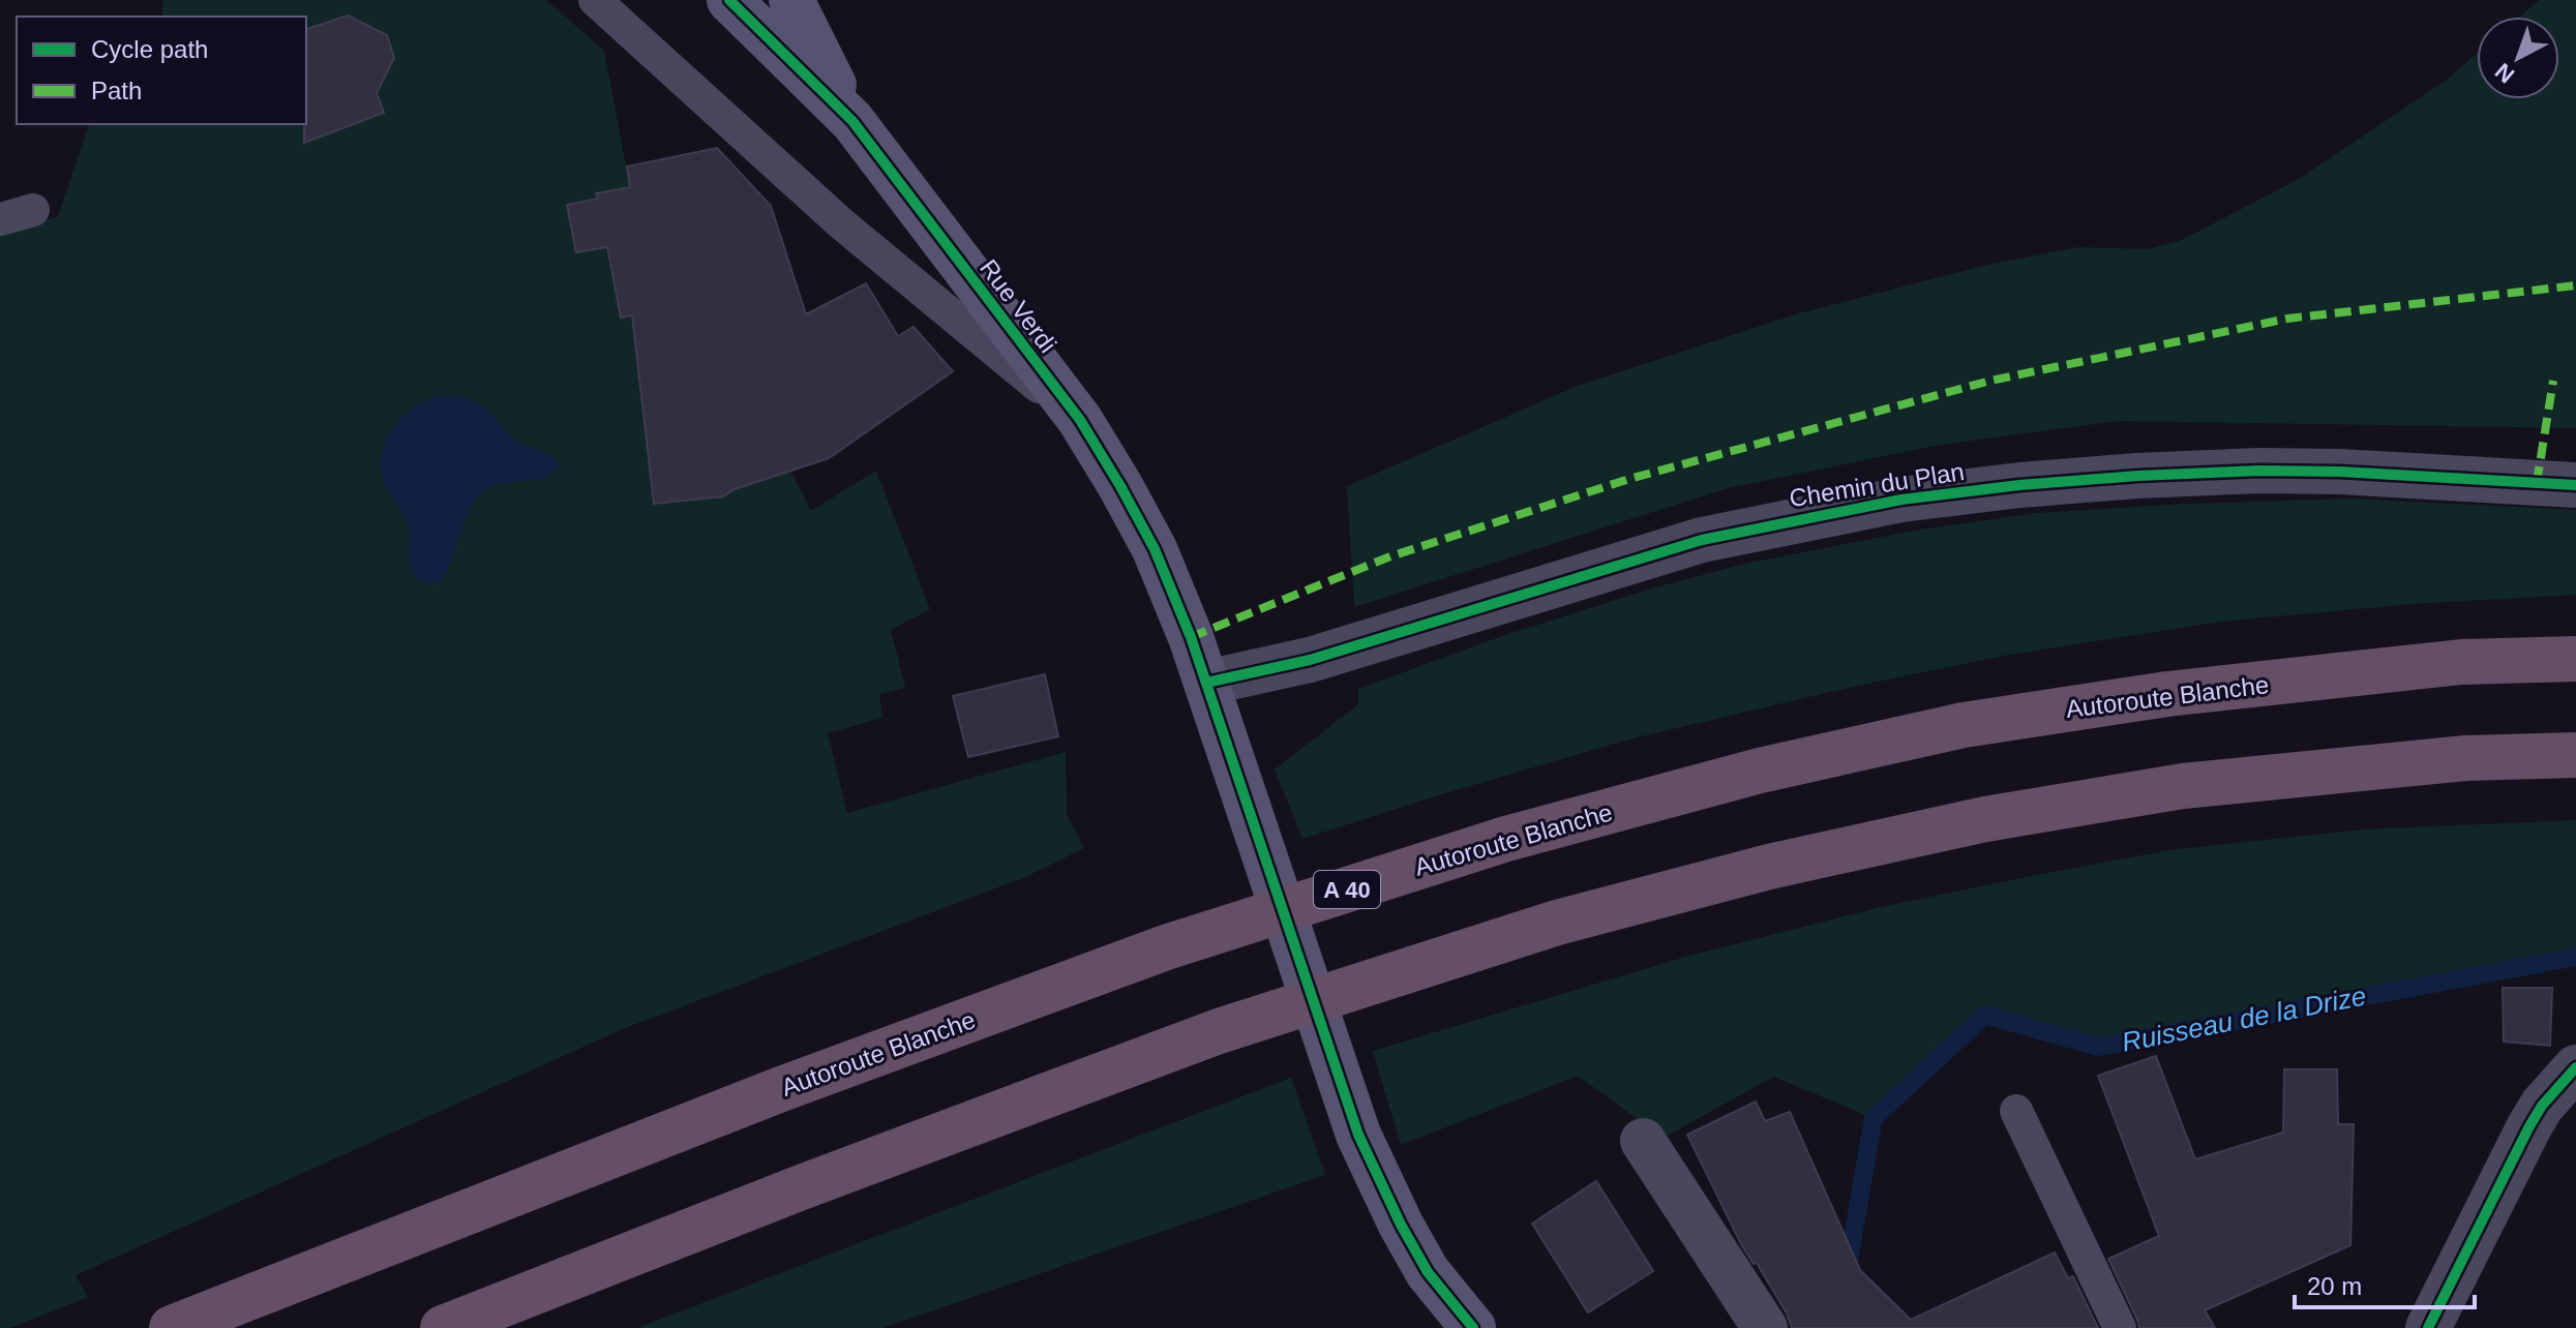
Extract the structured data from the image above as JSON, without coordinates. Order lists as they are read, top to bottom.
{
  "streets": {
    "highway": ["Autoroute Blanche", "A 40"],
    "street": ["Rue Verdi", "Chemin du Plan"]
  },
  "crossings": [
    ["Rue Verdi", "Chemin du Plan"]
  ],
  "water": ["Ruisseau de la Drize"],
  "legend": ["Cycle path", "Path"],
  "scale_bar": "20 m",
  "north": "bottom left"
}
